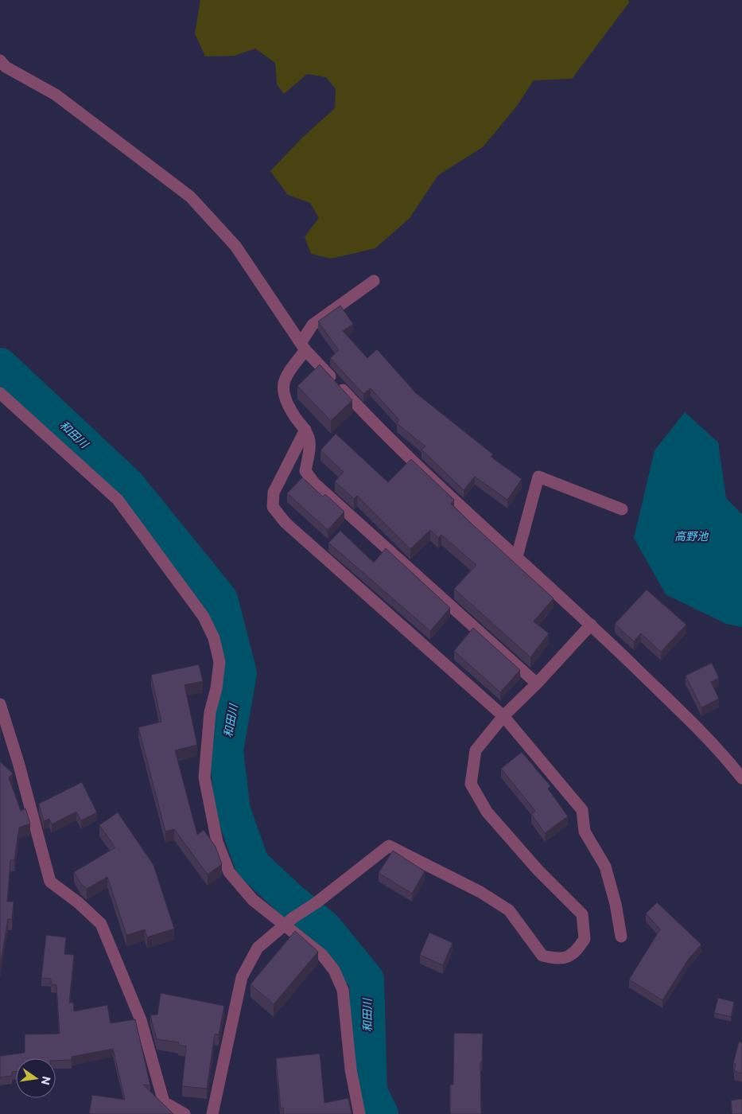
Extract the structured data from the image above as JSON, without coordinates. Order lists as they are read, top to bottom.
{
  "water": ["和田川", "高野池"],
  "north": "right"
}
